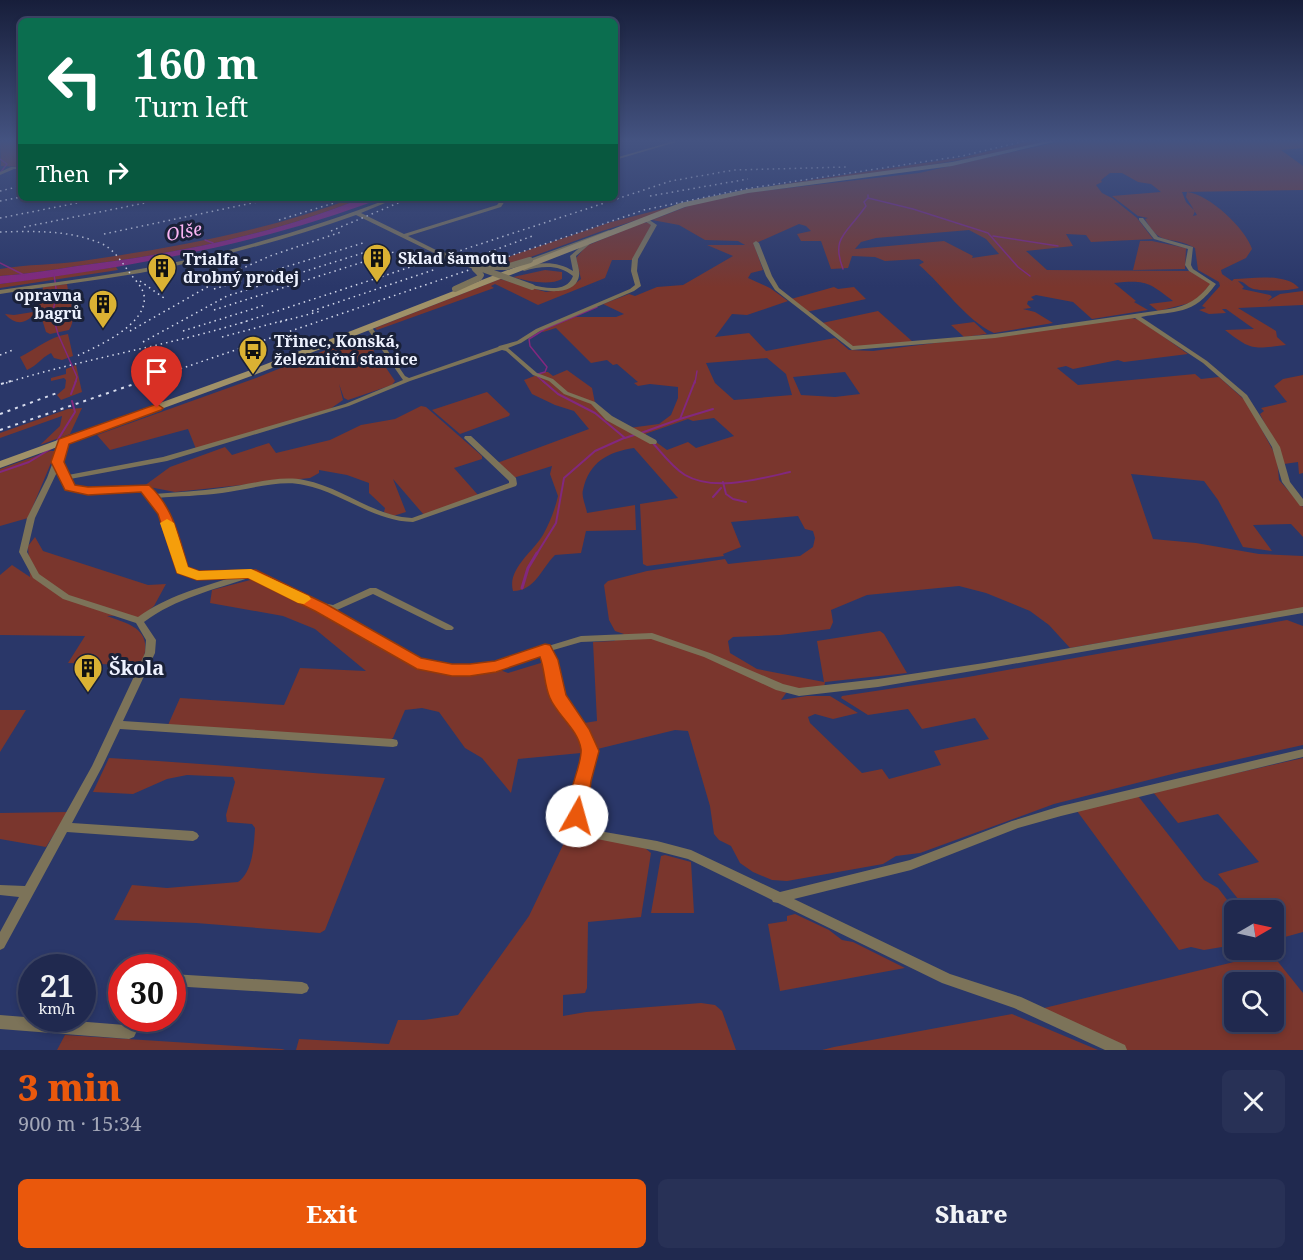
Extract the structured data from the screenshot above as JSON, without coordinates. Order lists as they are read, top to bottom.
{
  "water": ["Olše"],
  "places": {
    "building": [
      "Sklad šamotu",
      "Trialfa - drobný prodej",
      "opravna bagrů",
      "Škola"
    ],
    "bus stop": ["Třinec, Konská, železniční stanice"]
  },
  "north": "right",
  "page": {
    "turn": ["160 m", "Turn left"],
    "then": "Then",
    "speed": "21 km/h",
    "limit": "30",
    "heading": ["3 min", "900 m · 15:34"],
    "buttons": ["Exit", "Share"]
  }
}
